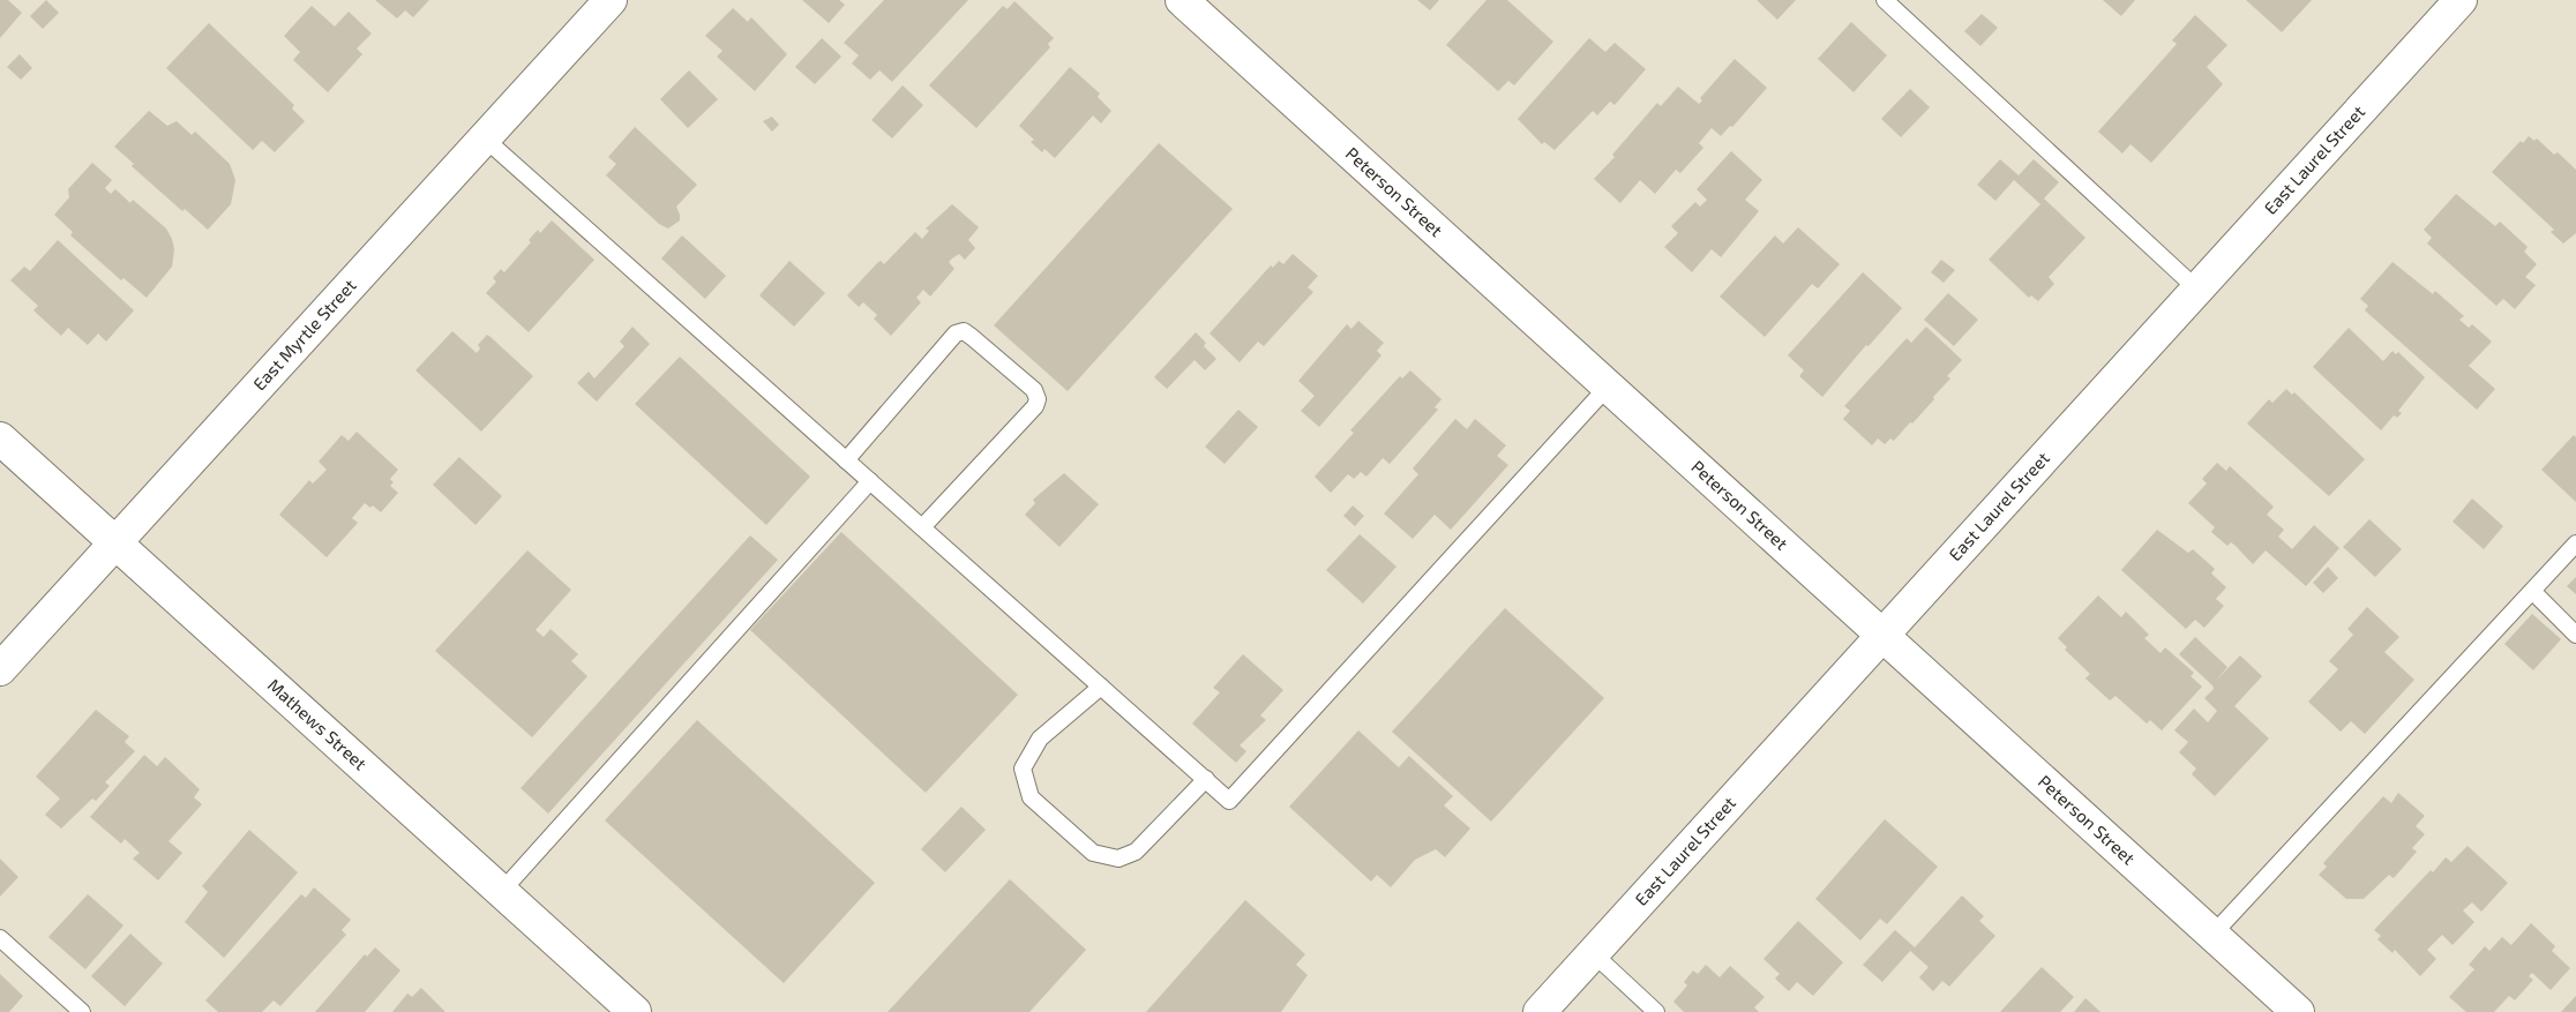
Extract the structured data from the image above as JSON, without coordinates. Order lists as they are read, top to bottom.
{
  "streets": {
    "street": [
      "East Laurel Street",
      "Peterson Street",
      "East Myrtle Street",
      "Mathews Street"
    ]
  },
  "crossings": [
    ["East Laurel Street", "Peterson Street"],
    ["East Myrtle Street", "Mathews Street"]
  ]
}
